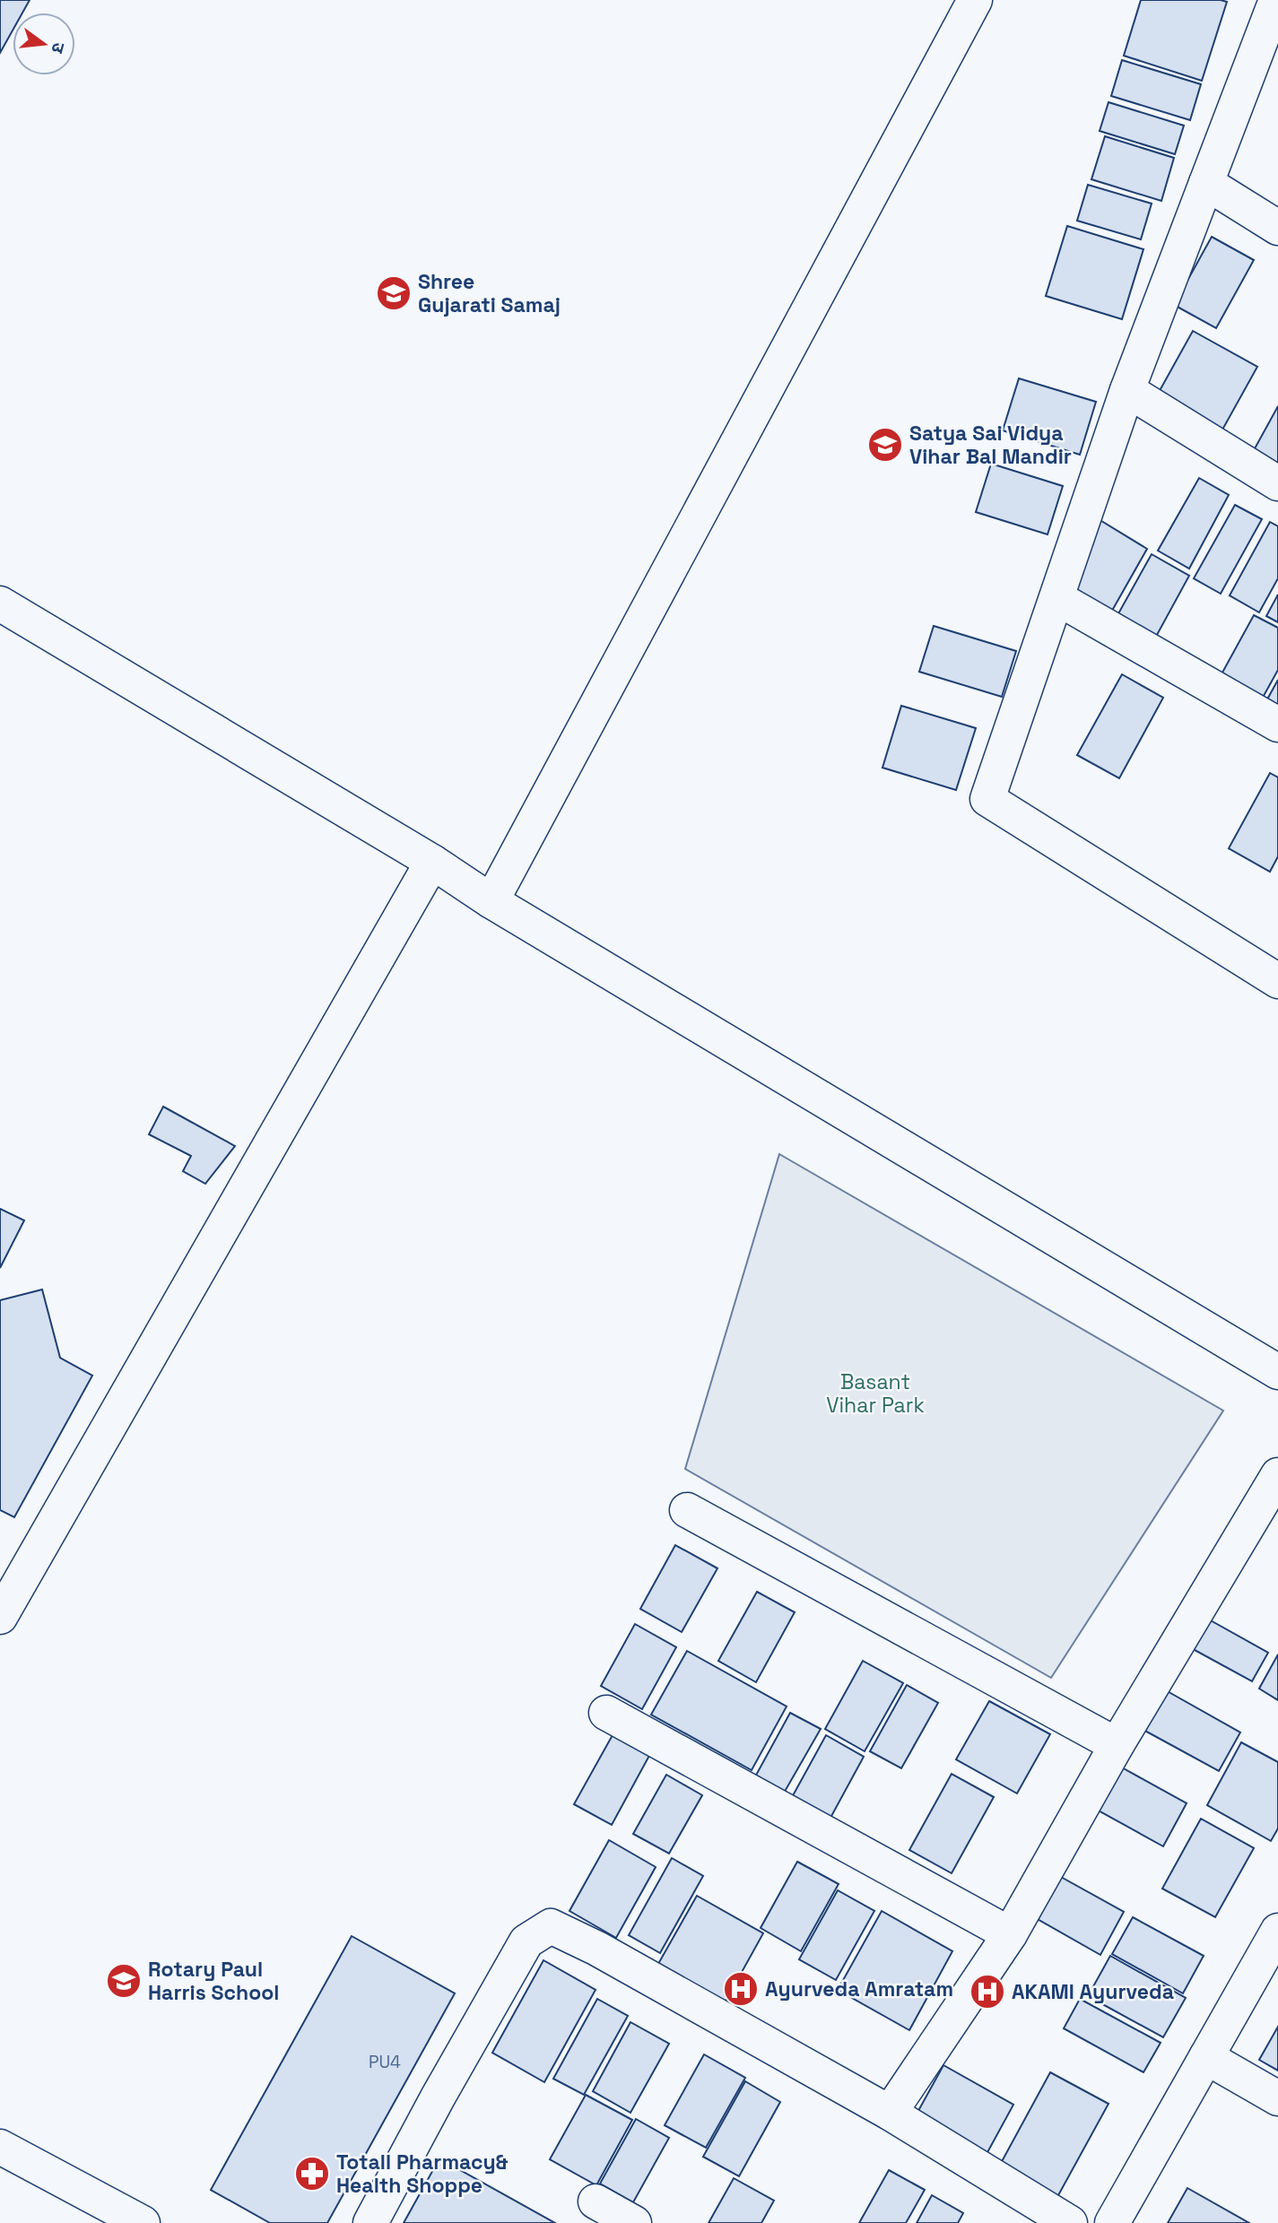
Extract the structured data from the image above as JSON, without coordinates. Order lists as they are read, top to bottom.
{
  "parks": ["Basant Vihar Park"],
  "places": {
    "school or university": ["Shree Gujarati Samaj", "Satya Sai Vidya Vihar Bal Mandir", "Rotary Paul Harris School"],
    "hospital": ["Ayurveda Amratam", "AKAMI Ayurveda"],
    "pharmacy": ["Totall Pharmacy& Health Shoppe"]
  },
  "house_numbers": ["PU4"],
  "north": "right"
}
